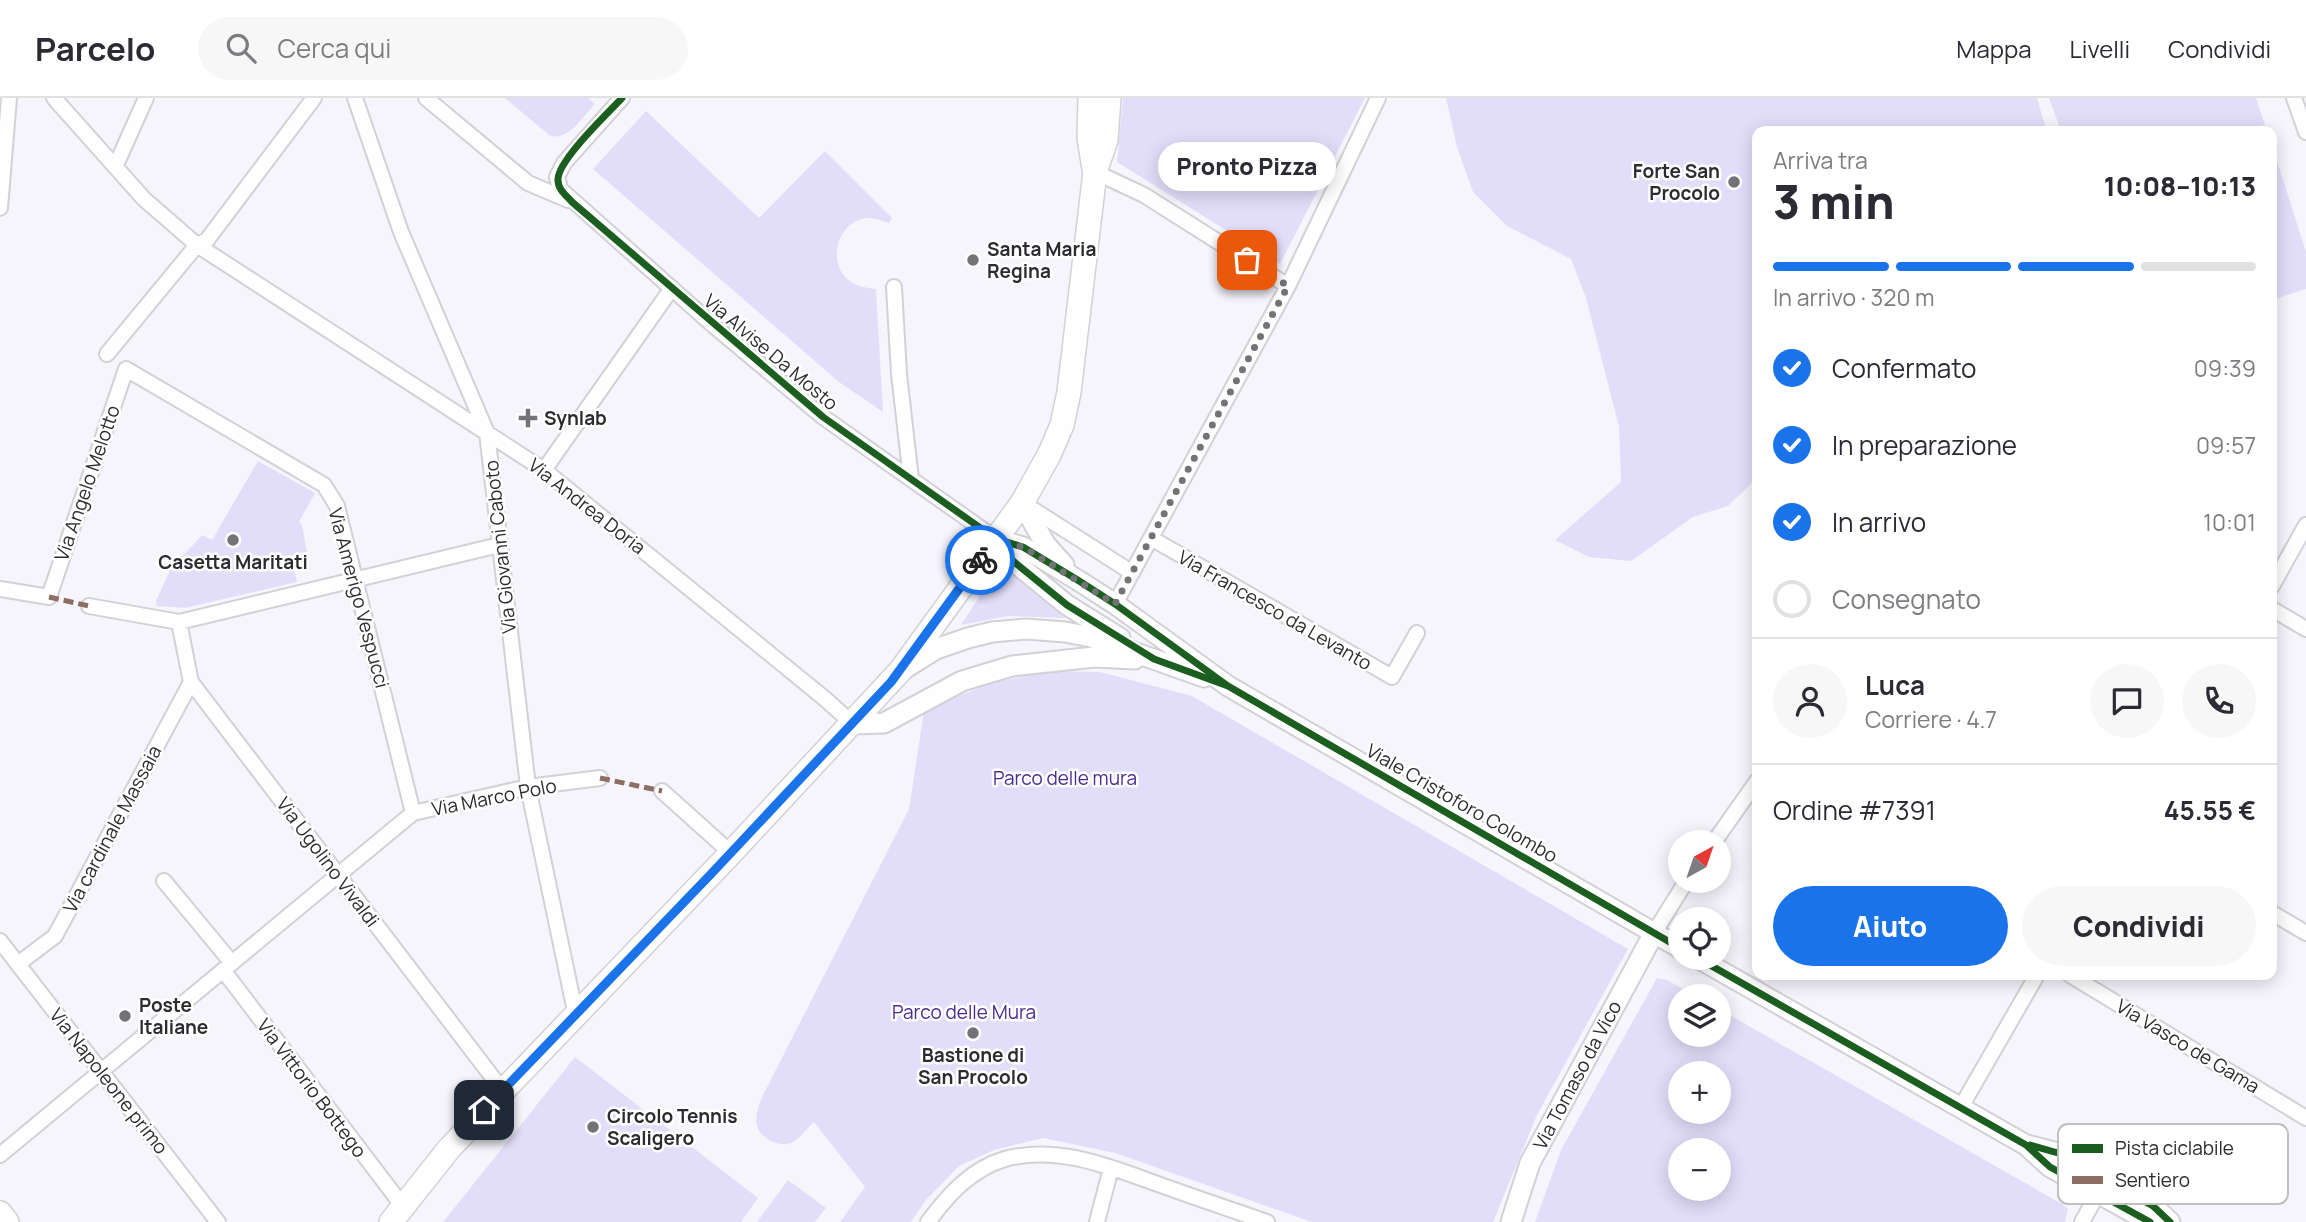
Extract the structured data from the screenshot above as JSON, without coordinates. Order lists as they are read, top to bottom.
{
  "streets": {
    "main road": ["Viale Cristoforo Colombo"],
    "street": [
      "Via Alvise Da Mosto",
      "Via Angelo Melotto",
      "Via Andrea Doria",
      "Via Giovanni Caboto",
      "Via Amerigo Vespucci",
      "Via Francesco da Levanto",
      "Via Marco Polo",
      "Via cardinale Massaia",
      "Via Ugolino Vivaldi",
      "Via Vasco de Gama",
      "Via Tomaso da Vico",
      "Via Napoleone primo",
      "Via Vittorio Bottego"
    ]
  },
  "crossings": [
    ["Via Alvise Da Mosto", "Viale Cristoforo Colombo"],
    ["Via Angelo Melotto", "Via Amerigo Vespucci"],
    ["Via Andrea Doria", "Via Giovanni Caboto"],
    ["Via Andrea Doria", "Viale Cristoforo Colombo"],
    ["Via Giovanni Caboto", "Via Marco Polo"],
    ["Via Giovanni Caboto", "Viale Cristoforo Colombo"],
    ["Via Amerigo Vespucci", "Via Marco Polo"],
    ["Via Marco Polo", "Via Ugolino Vivaldi"],
    ["Via Marco Polo", "Via Napoleone primo"],
    ["Via Marco Polo", "Via Vittorio Bottego"],
    ["Viale Cristoforo Colombo", "Via Ugolino Vivaldi"],
    ["Viale Cristoforo Colombo", "Via Tomaso da Vico"],
    ["Viale Cristoforo Colombo", "Via Vittorio Bottego"],
    ["Via cardinale Massaia", "Via Ugolino Vivaldi"],
    ["Via cardinale Massaia", "Via Napoleone primo"]
  ],
  "parks": ["Parco delle mura", "Parco delle Mura"],
  "places": {
    "other": [
      "Forte San Procolo",
      "Santa Maria Regina",
      "Pronto Pizza",
      "Casetta Maritati",
      "Poste Italiane",
      "Bastione di San Procolo",
      "Circolo Tennis Scaligero"
    ],
    "health": ["Synlab"]
  },
  "legend": ["Pista ciclabile", "Sentiero"],
  "north": "top right",
  "page": {
    "header": "Parcelo",
    "search": "Cerca qui",
    "nav": ["Mappa", "Livelli", "Condividi"],
    "heading": ["3 min", "Arriva tra", "10:08–10:13"],
    "panel": [
      "Luca",
      "Corriere · 4.7",
      "Ordine #7391",
      "45.55 €"
    ],
    "bubble": "Pronto Pizza",
    "bar": "In arrivo · 320 m",
    "list": [
      ["Confermato", "09:39"],
      ["In preparazione", "09:57"],
      ["In arrivo", "10:01"],
      "Consegnato"
    ],
    "map_buttons": ["+", "−"],
    "buttons": ["Aiuto", "Condividi"]
  }
}
